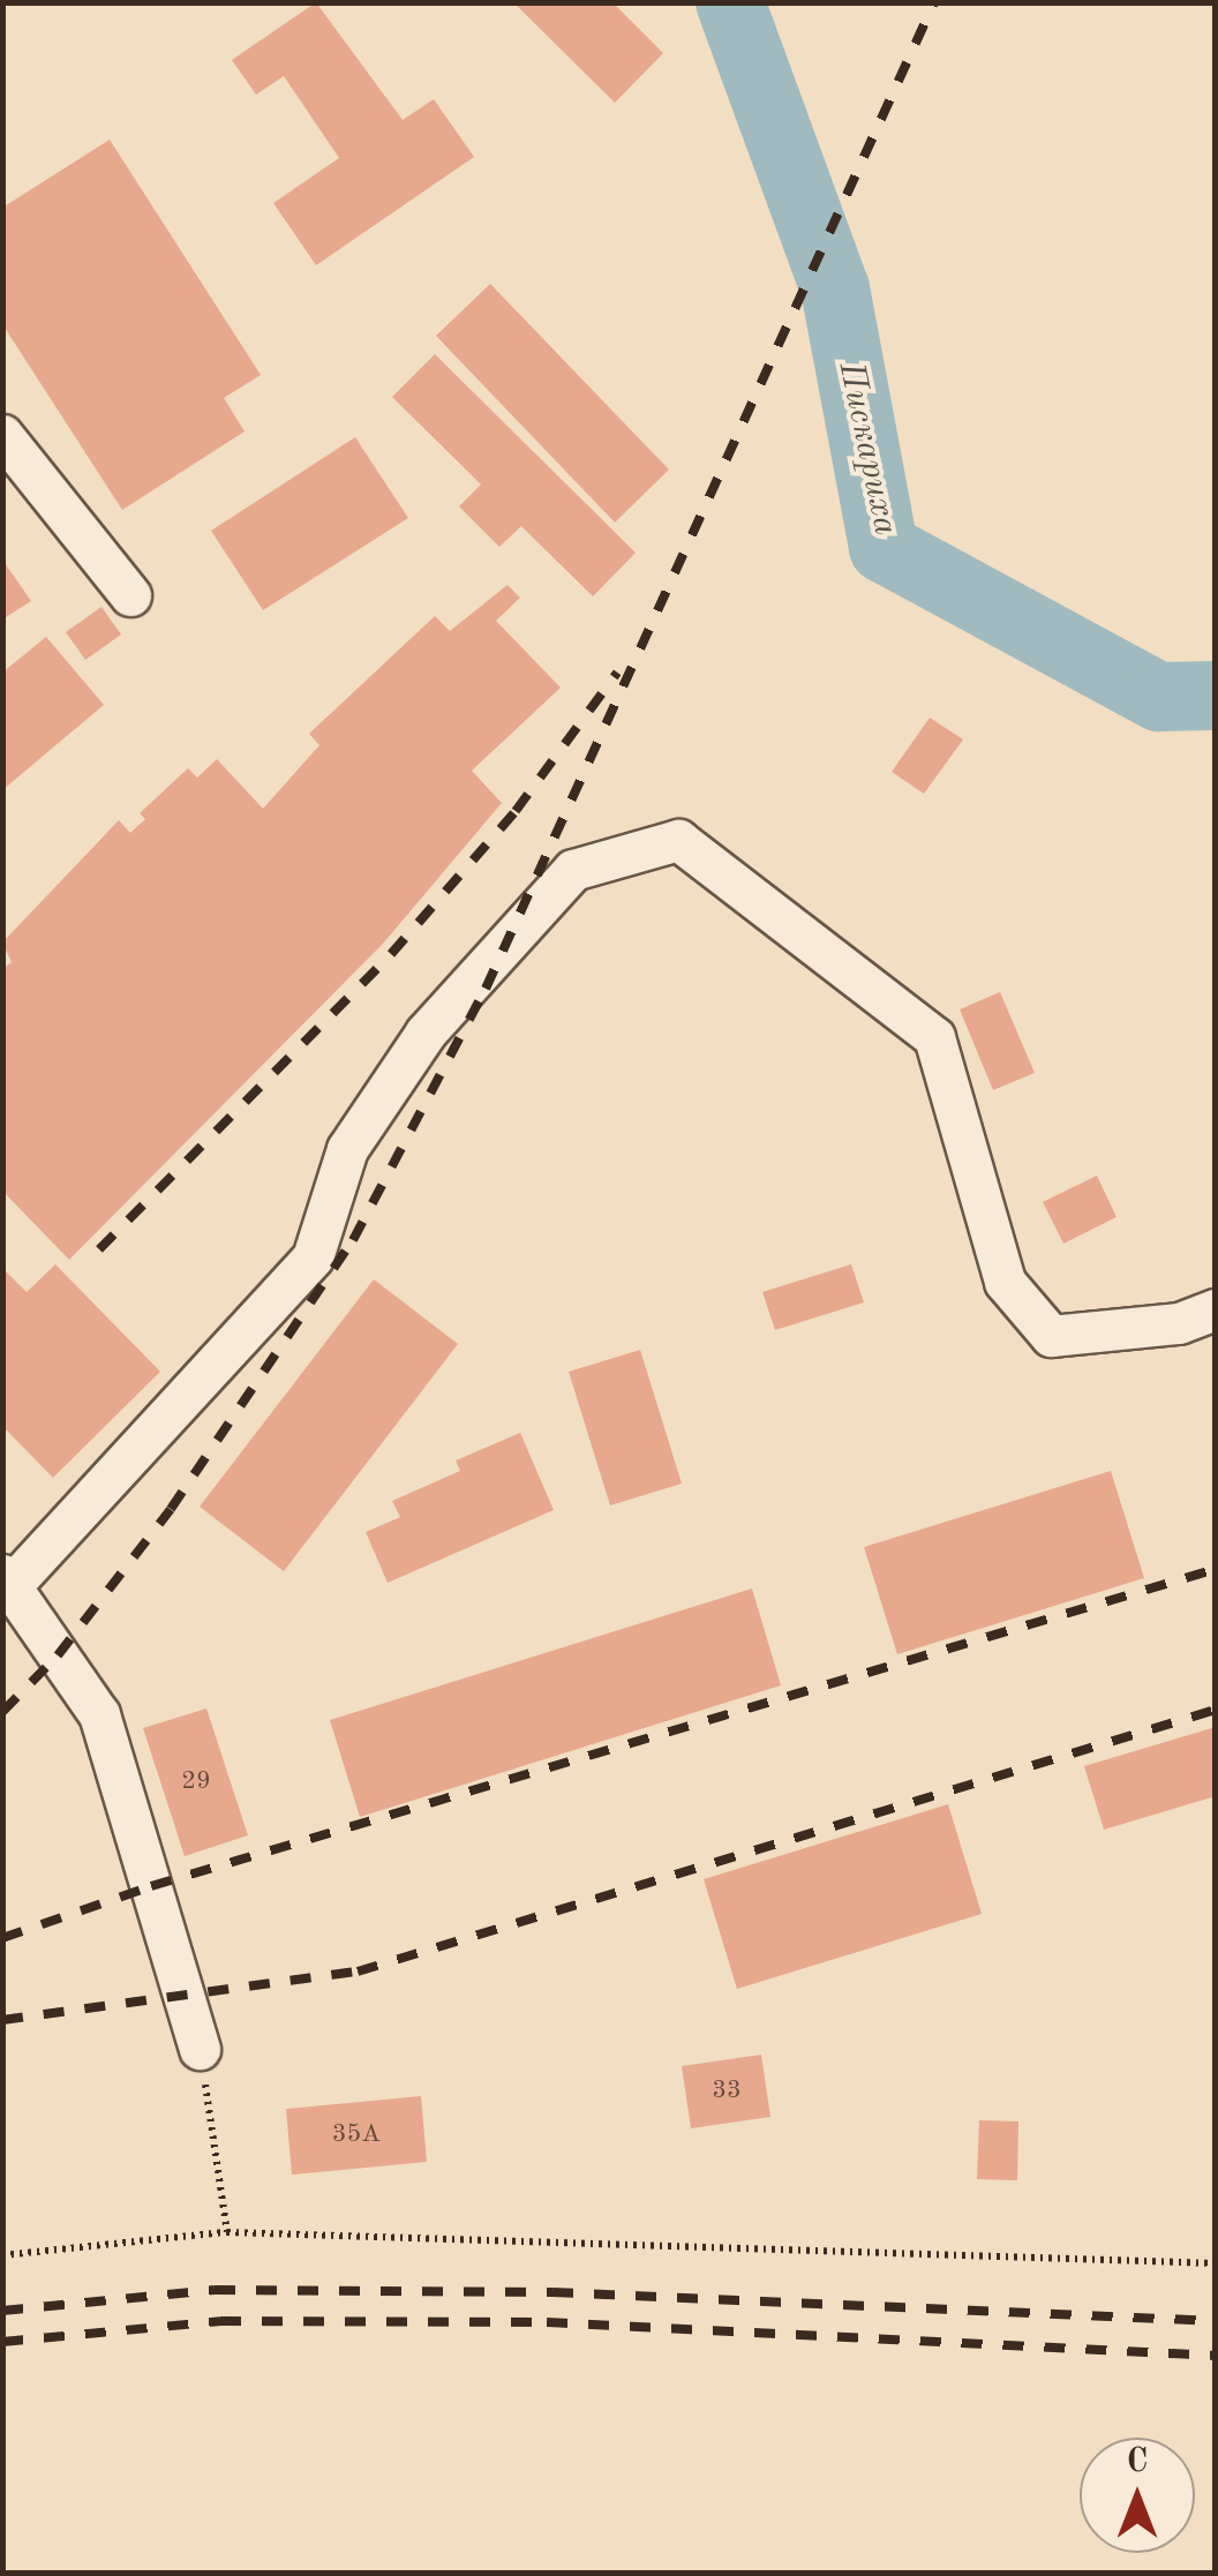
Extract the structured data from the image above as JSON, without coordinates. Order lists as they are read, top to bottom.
{
  "water": ["Пискариха"],
  "house_numbers": ["29", "33", "35А"],
  "north": "top"
}
